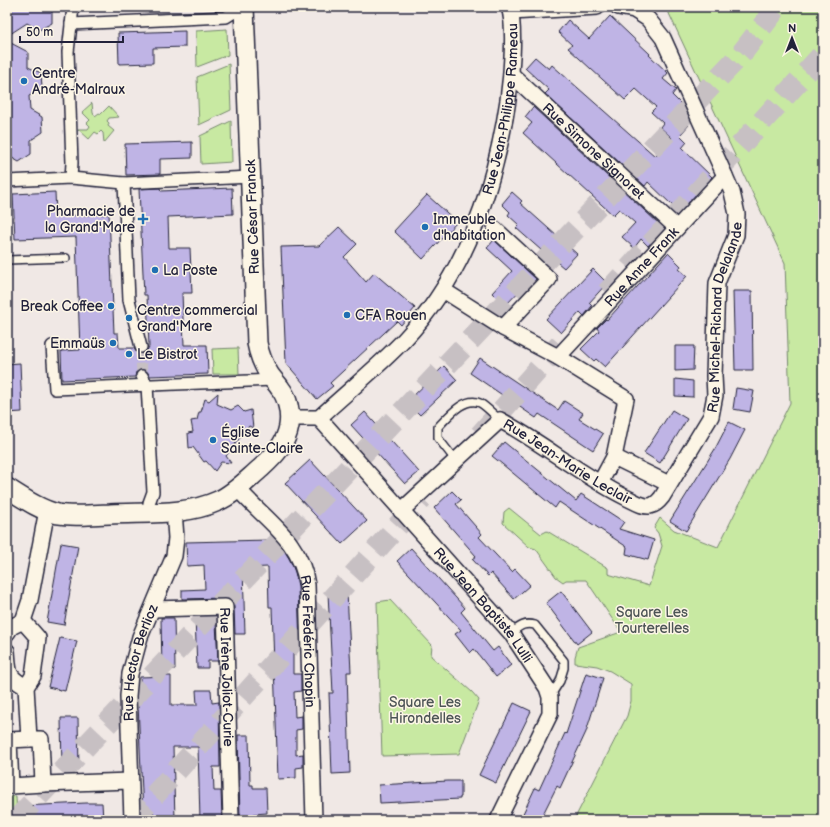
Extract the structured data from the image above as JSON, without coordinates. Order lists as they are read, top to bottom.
{
  "streets": {
    "street": [
      "Rue Jean-Philippe Rameau",
      "Rue Simone Signoret",
      "Rue César Franck",
      "Rue Anne Frank",
      "Rue Michel-Richard Delalande",
      "Rue Jean-Marie Leclair",
      "Rue Jean Baptiste Lulli",
      "Rue Frédéric Chopin",
      "Rue Hector Berlioz",
      "Rue Irène Joliot-Curie"
    ]
  },
  "crossings": [
    ["Rue Jean-Philippe Rameau", "Rue Simone Signoret"],
    ["Rue Jean-Philippe Rameau", "Rue Jean Baptiste Lulli"],
    ["Rue Simone Signoret", "Rue Anne Frank"],
    ["Rue Anne Frank", "Rue Michel-Richard Delalande"],
    ["Rue Michel-Richard Delalande", "Rue Jean-Marie Leclair"],
    ["Rue Jean-Marie Leclair", "Rue Jean Baptiste Lulli"],
    ["Rue Hector Berlioz", "Rue Irène Joliot-Curie"]
  ],
  "parks": ["Square Les Tourterelles", "Square Les Hirondelles"],
  "places": {
    "other": [
      "Centre André-Malraux",
      "Immeuble d'habitation",
      "La Poste",
      "Break Coffee",
      "CFA Rouen",
      "Centre commercial Grand'Mare",
      "Emmaüs",
      "Le Bistrot",
      "Église Sainte-Claire"
    ],
    "health": ["Pharmacie de la Grand'Mare"]
  },
  "scale_bar": "50 m",
  "north": "top"
}
